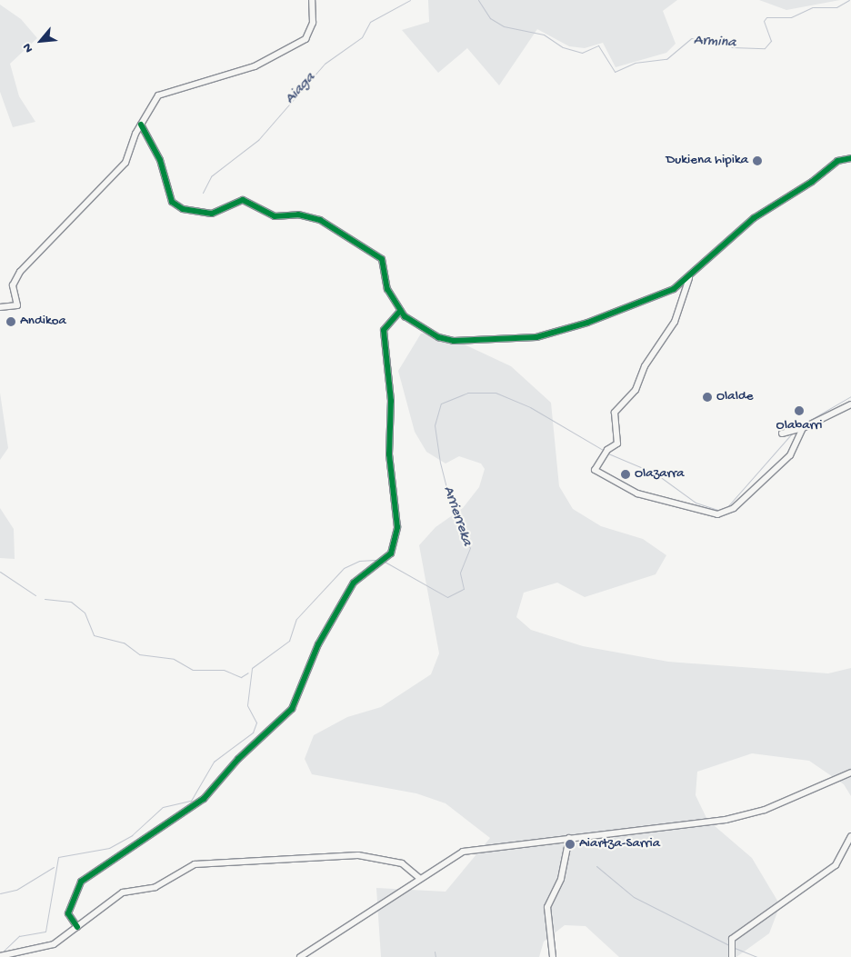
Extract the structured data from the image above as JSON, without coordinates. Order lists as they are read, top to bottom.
{
  "water": ["Armina", "Aiaga", "Arrierreka"],
  "places": [
    "Dukiena hipika",
    "Andikoa",
    "Olalde",
    "Olabarri",
    "Olazarra",
    "Aiartza-Sarria"
  ],
  "north": "bottom left"
}
